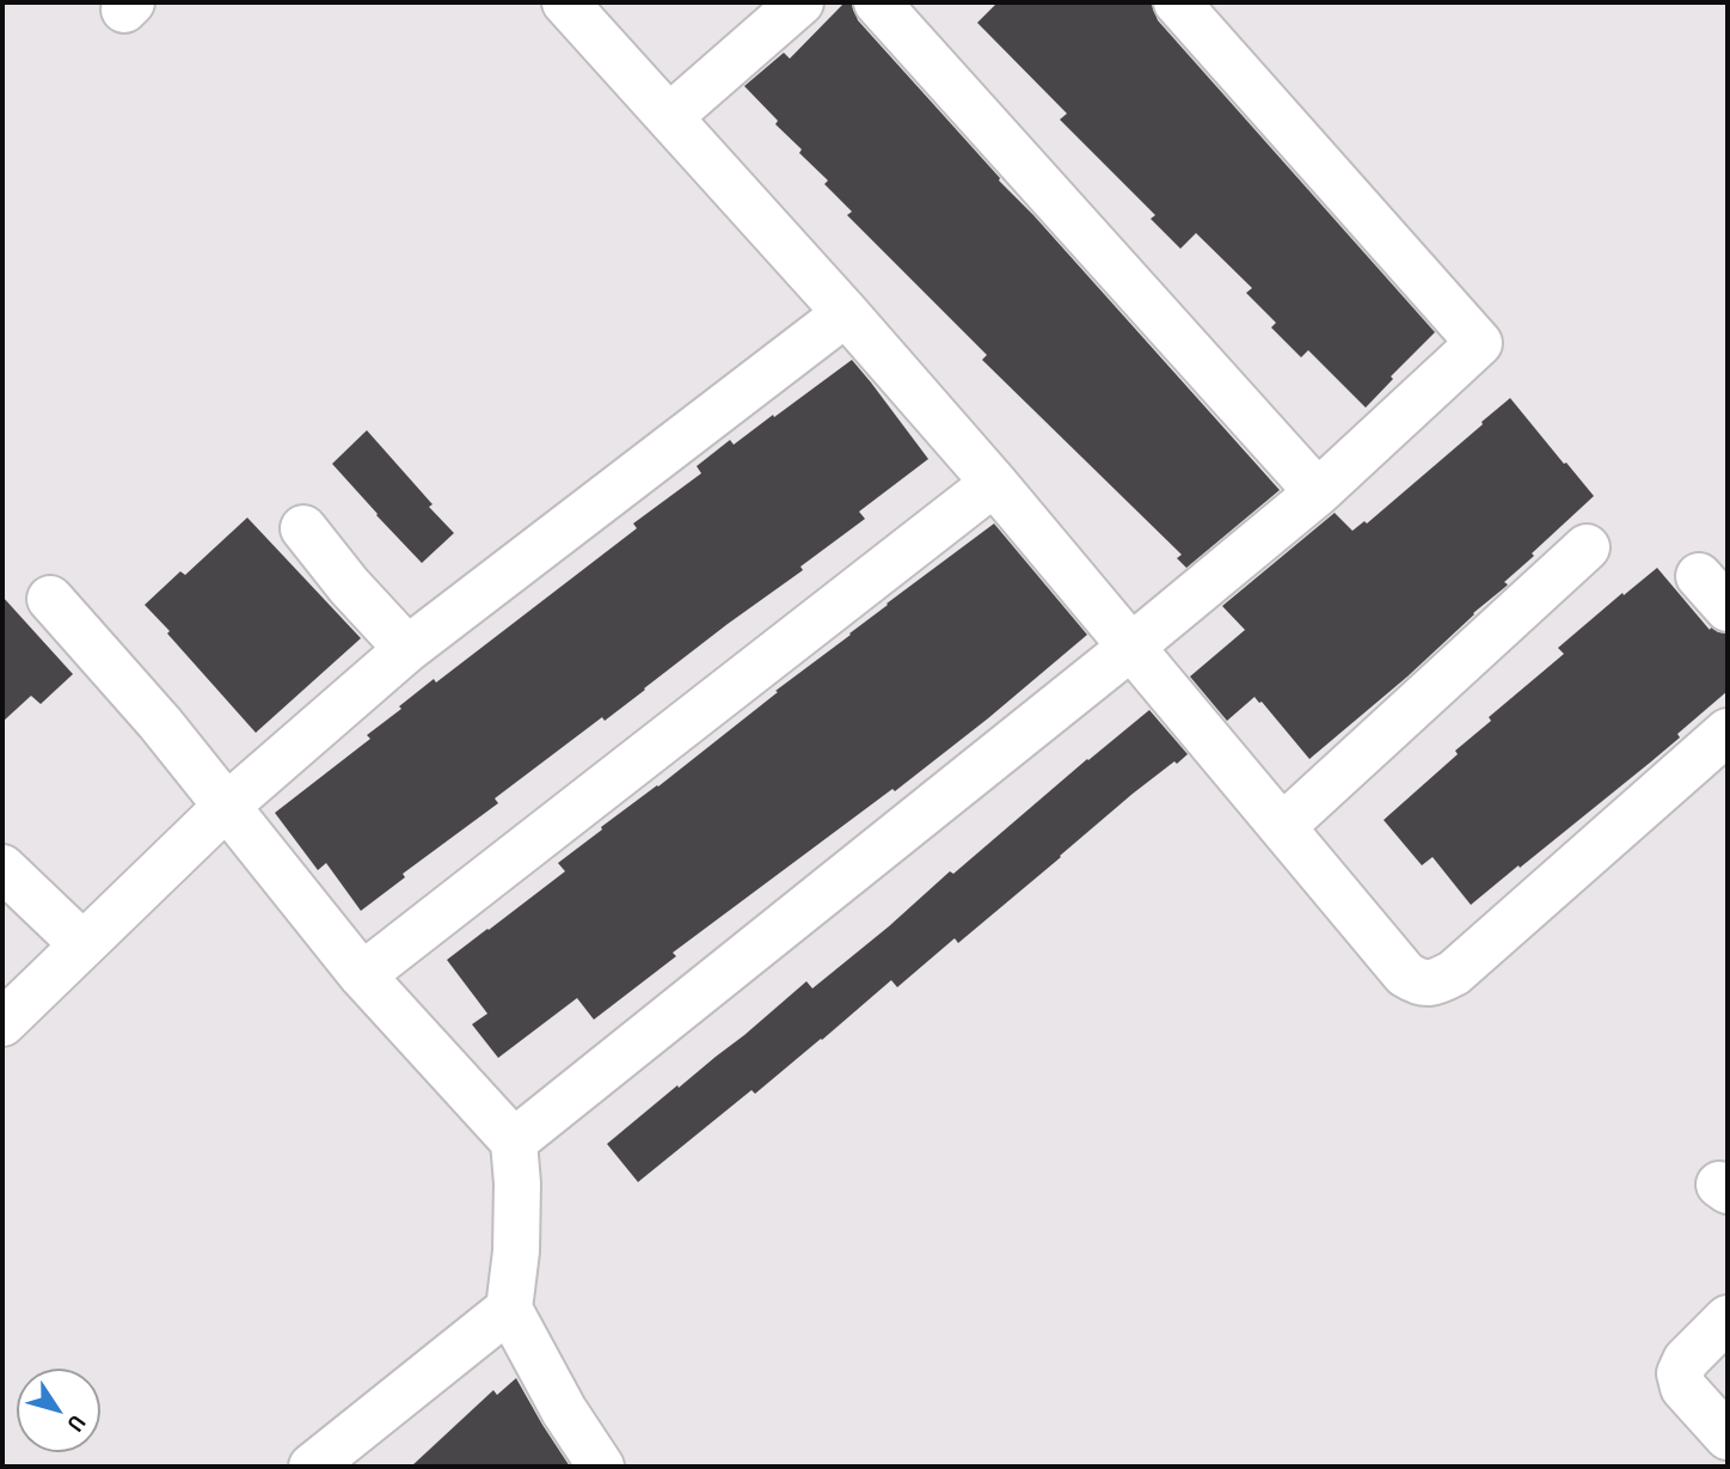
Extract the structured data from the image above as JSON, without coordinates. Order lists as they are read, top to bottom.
{
  "north": "bottom right"
}
